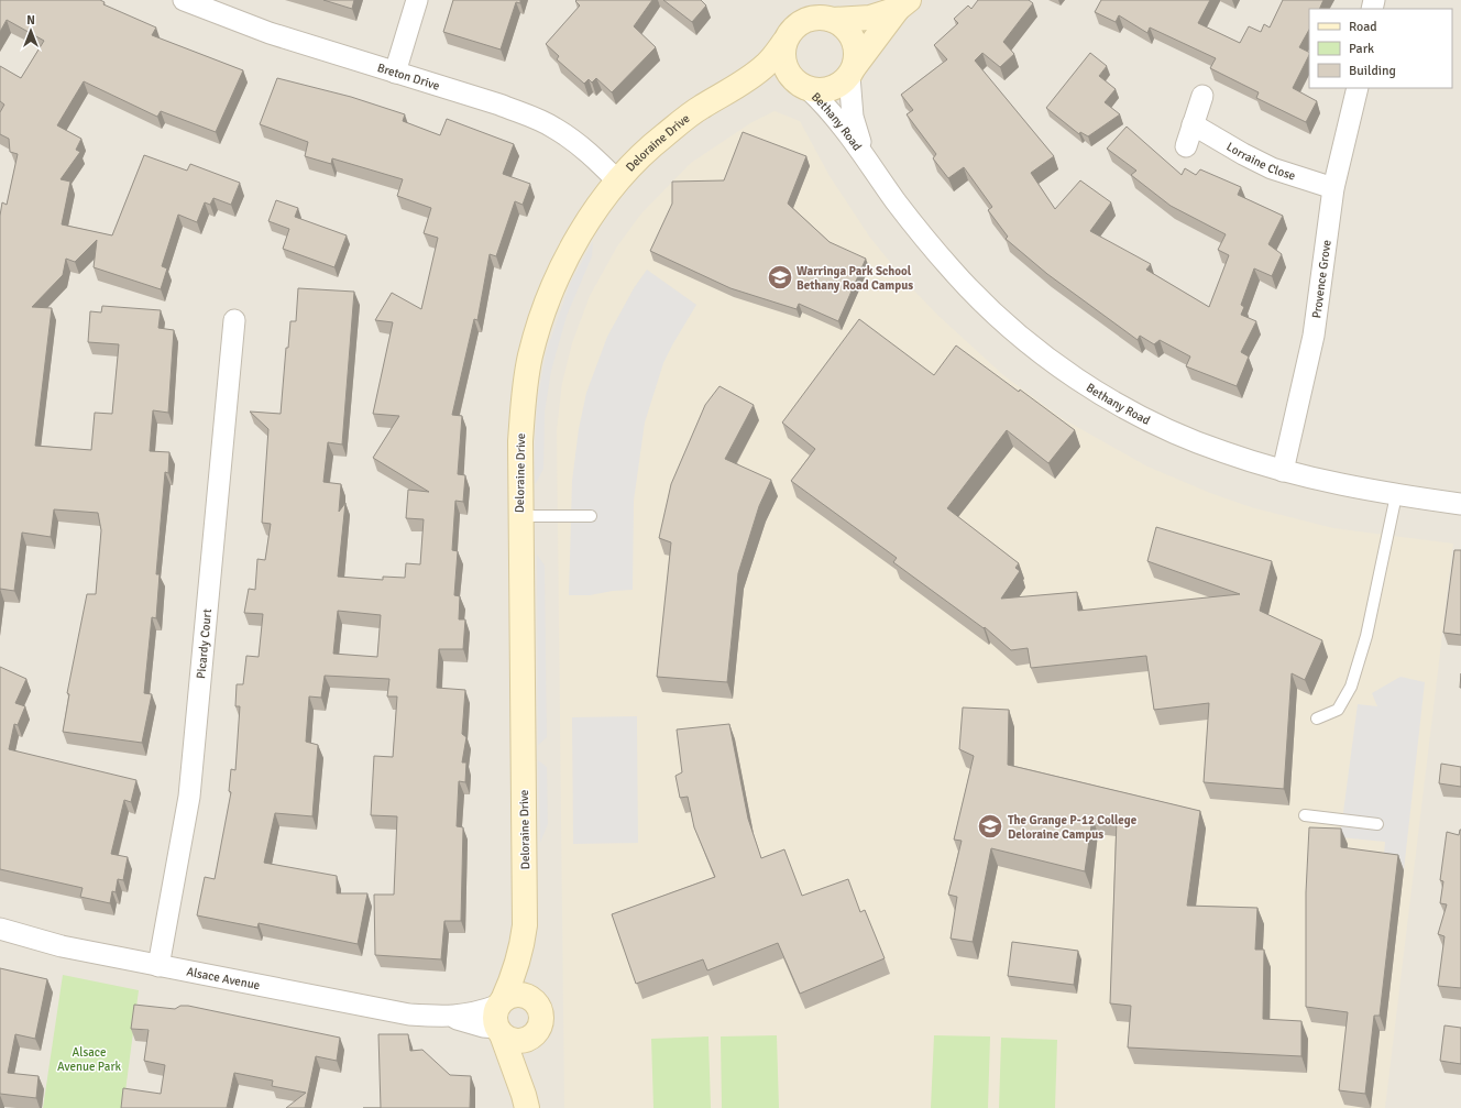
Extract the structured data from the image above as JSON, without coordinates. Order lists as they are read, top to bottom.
{
  "streets": {
    "street": [
      "Breton Drive",
      "Bethany Road",
      "Deloraine Drive",
      "Lorraine Close",
      "Provence Grove",
      "Picardy Court",
      "Alsace Avenue"
    ]
  },
  "crossings": [
    ["Breton Drive", "Deloraine Drive"],
    ["Bethany Road", "Deloraine Drive"],
    ["Bethany Road", "Provence Grove"],
    ["Deloraine Drive", "Alsace Avenue"],
    ["Lorraine Close", "Provence Grove"],
    ["Picardy Court", "Alsace Avenue"]
  ],
  "parks": ["Alsace Avenue Park"],
  "places": {
    "school or university": ["Warringa Park School Bethany Road Campus", "The Grange P-12 College Deloraine Campus"]
  },
  "legend": ["Road", "Park", "Building"],
  "north": "top"
}
